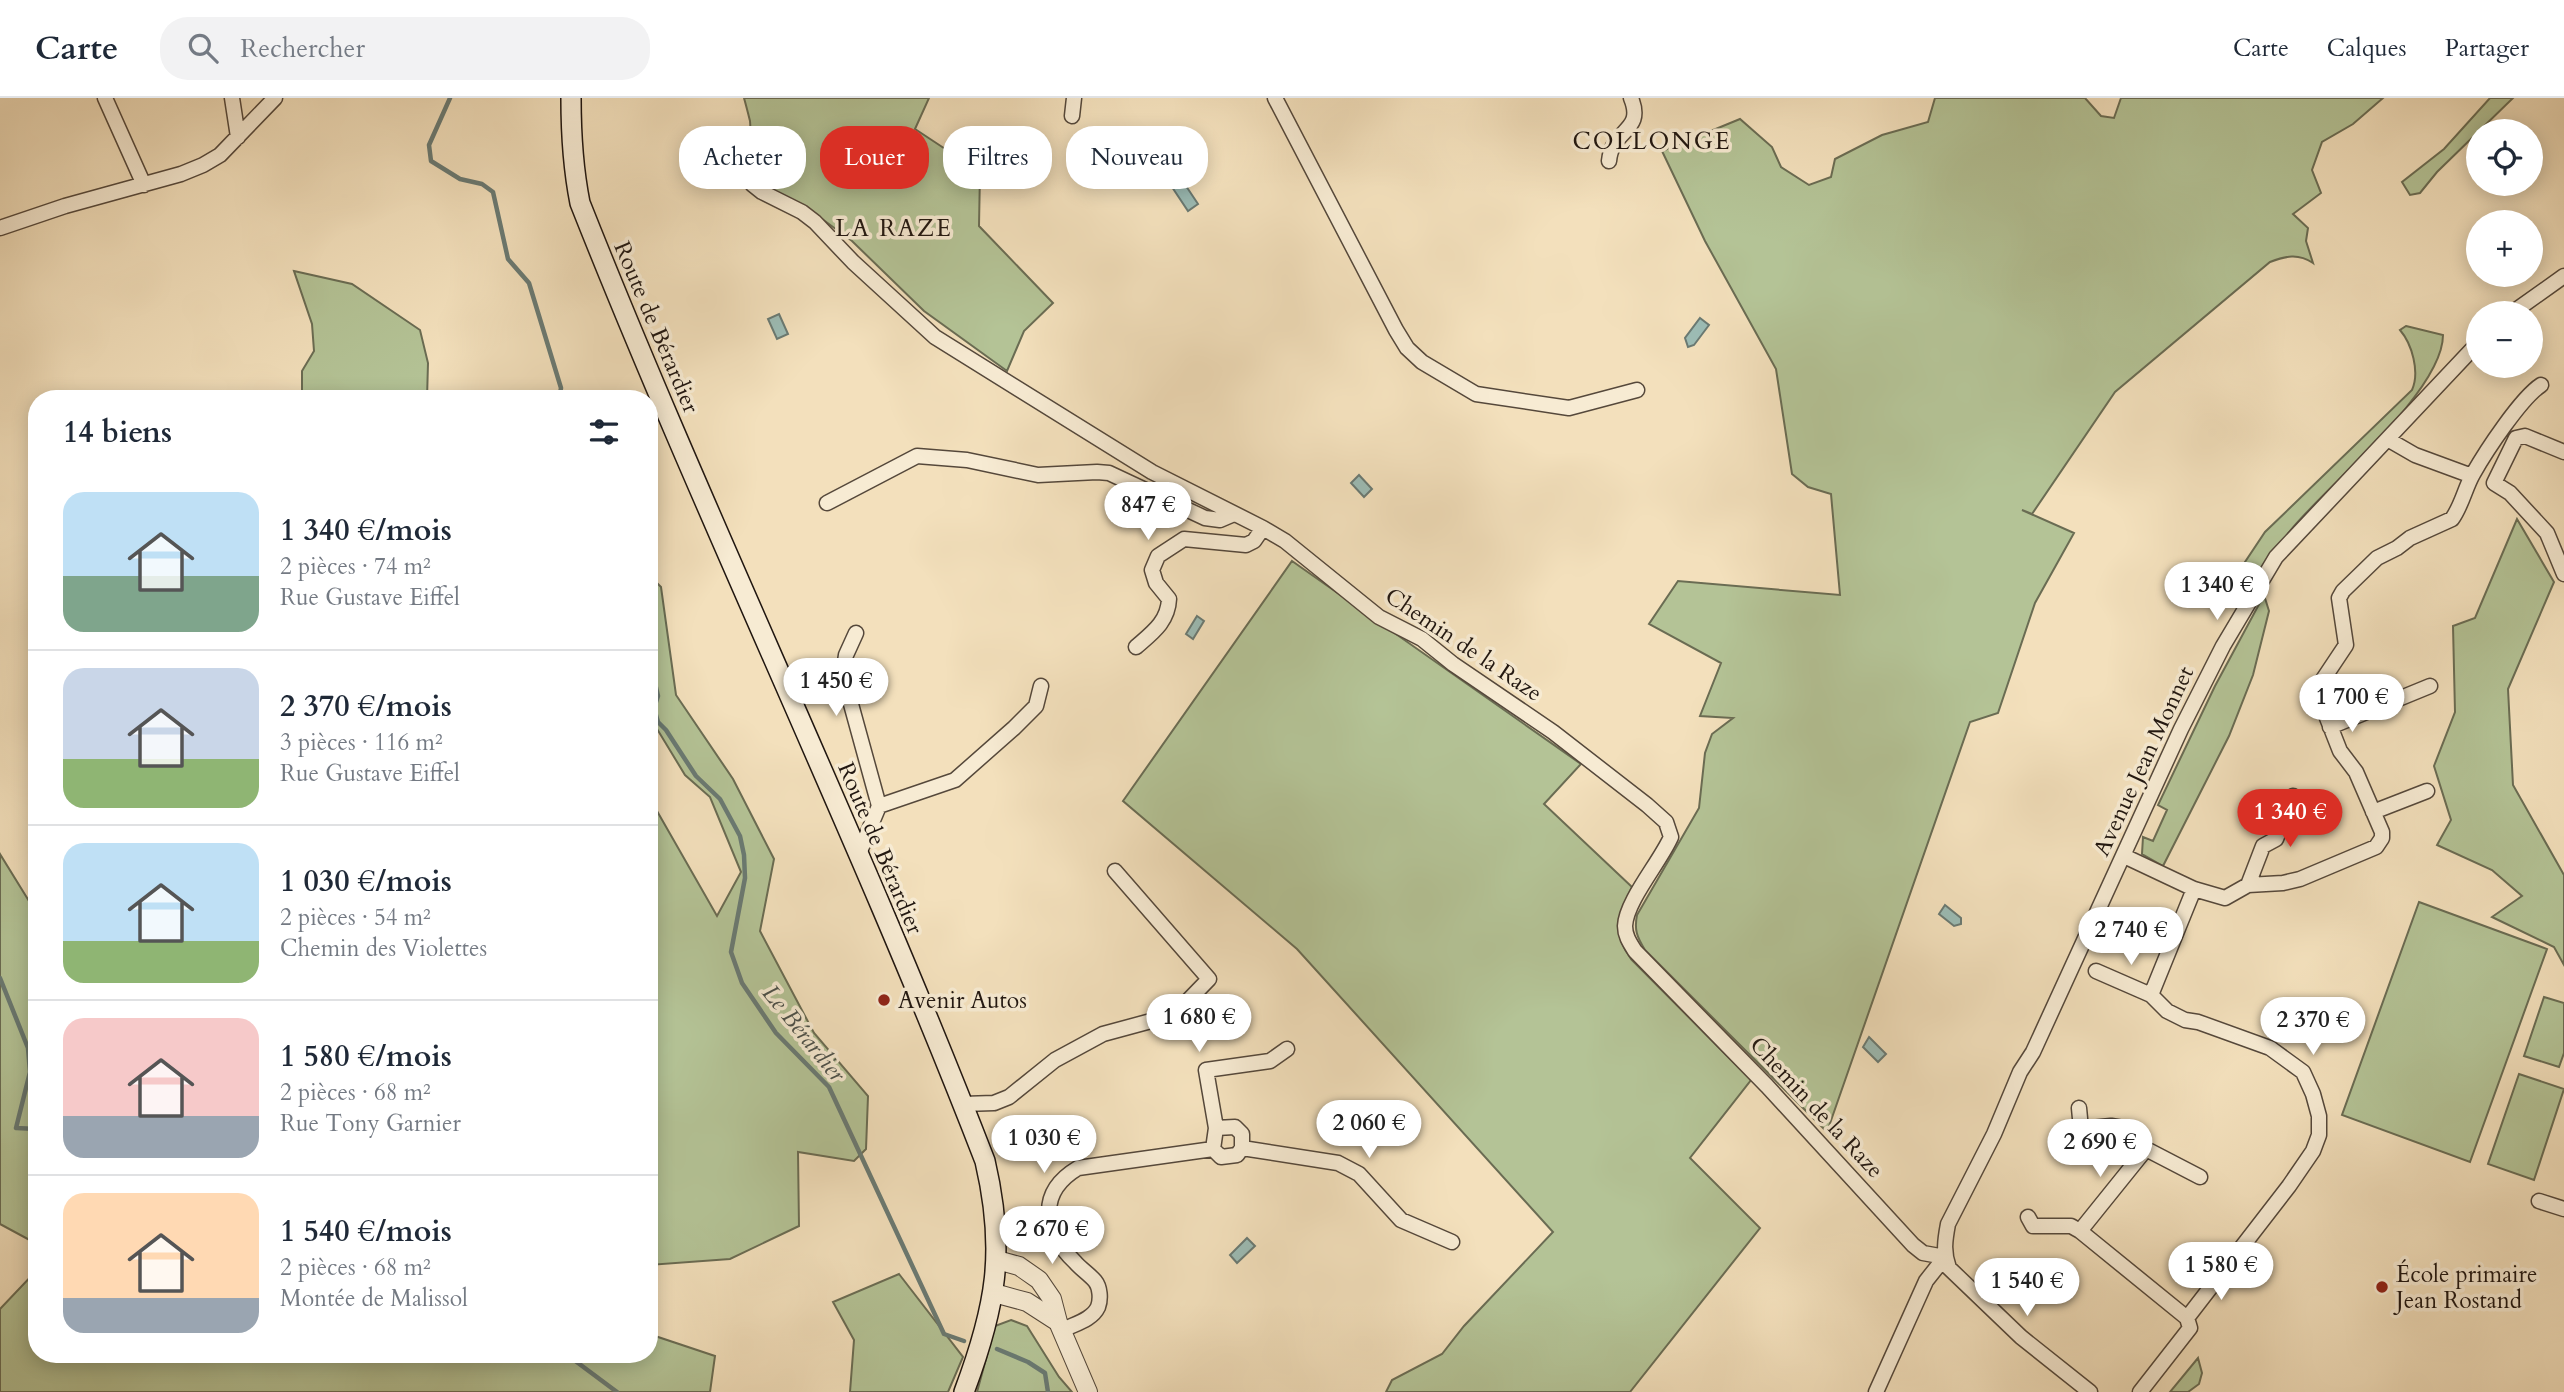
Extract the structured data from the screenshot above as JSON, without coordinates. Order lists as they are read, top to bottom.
{
  "streets": {
    "main road": ["Route de Bérardier"],
    "street": ["Chemin de la Raze", "Avenue Jean Monnet"]
  },
  "crossings": [
    ["Chemin de la Raze", "Avenue Jean Monnet"]
  ],
  "districts": ["COLLONGE", "LA RAZE"],
  "water": ["Le Bérardier"],
  "places": ["Avenir Autos", "École primaire Jean Rostand"],
  "page": {
    "header": "Carte",
    "search": "Rechercher",
    "nav": ["Carte", "Calques", "Partager"],
    "map_buttons": ["+", "−"],
    "chip": [
      "Acheter",
      "Louer",
      "Filtres",
      "Nouveau"
    ],
    "heading": "14 biens",
    "list": [
      {
        "name": "1 340 €/mois",
        "note": "2 pièces · 74 m² · Rue Gustave Eiffel"
      },
      {
        "name": "2 370 €/mois",
        "note": "3 pièces · 116 m² · Rue Gustave Eiffel"
      },
      {
        "name": "1 030 €/mois",
        "note": "2 pièces · 54 m² · Chemin des Violettes"
      },
      {
        "name": "1 580 €/mois",
        "note": "2 pièces · 68 m² · Rue Tony Garnier"
      },
      {
        "name": "1 540 €/mois",
        "note": "2 pièces · 68 m² · Montée de Malissol"
      }
    ],
    "price": [
      "847 €",
      "1 340 €",
      "1 450 €",
      "1 700 €",
      "1 340 €",
      "2 740 €",
      "1 680 €",
      "2 370 €",
      "2 060 €",
      "1 030 €",
      "2 690 €",
      "2 670 €",
      "1 580 €",
      "1 540 €"
    ]
  }
}
